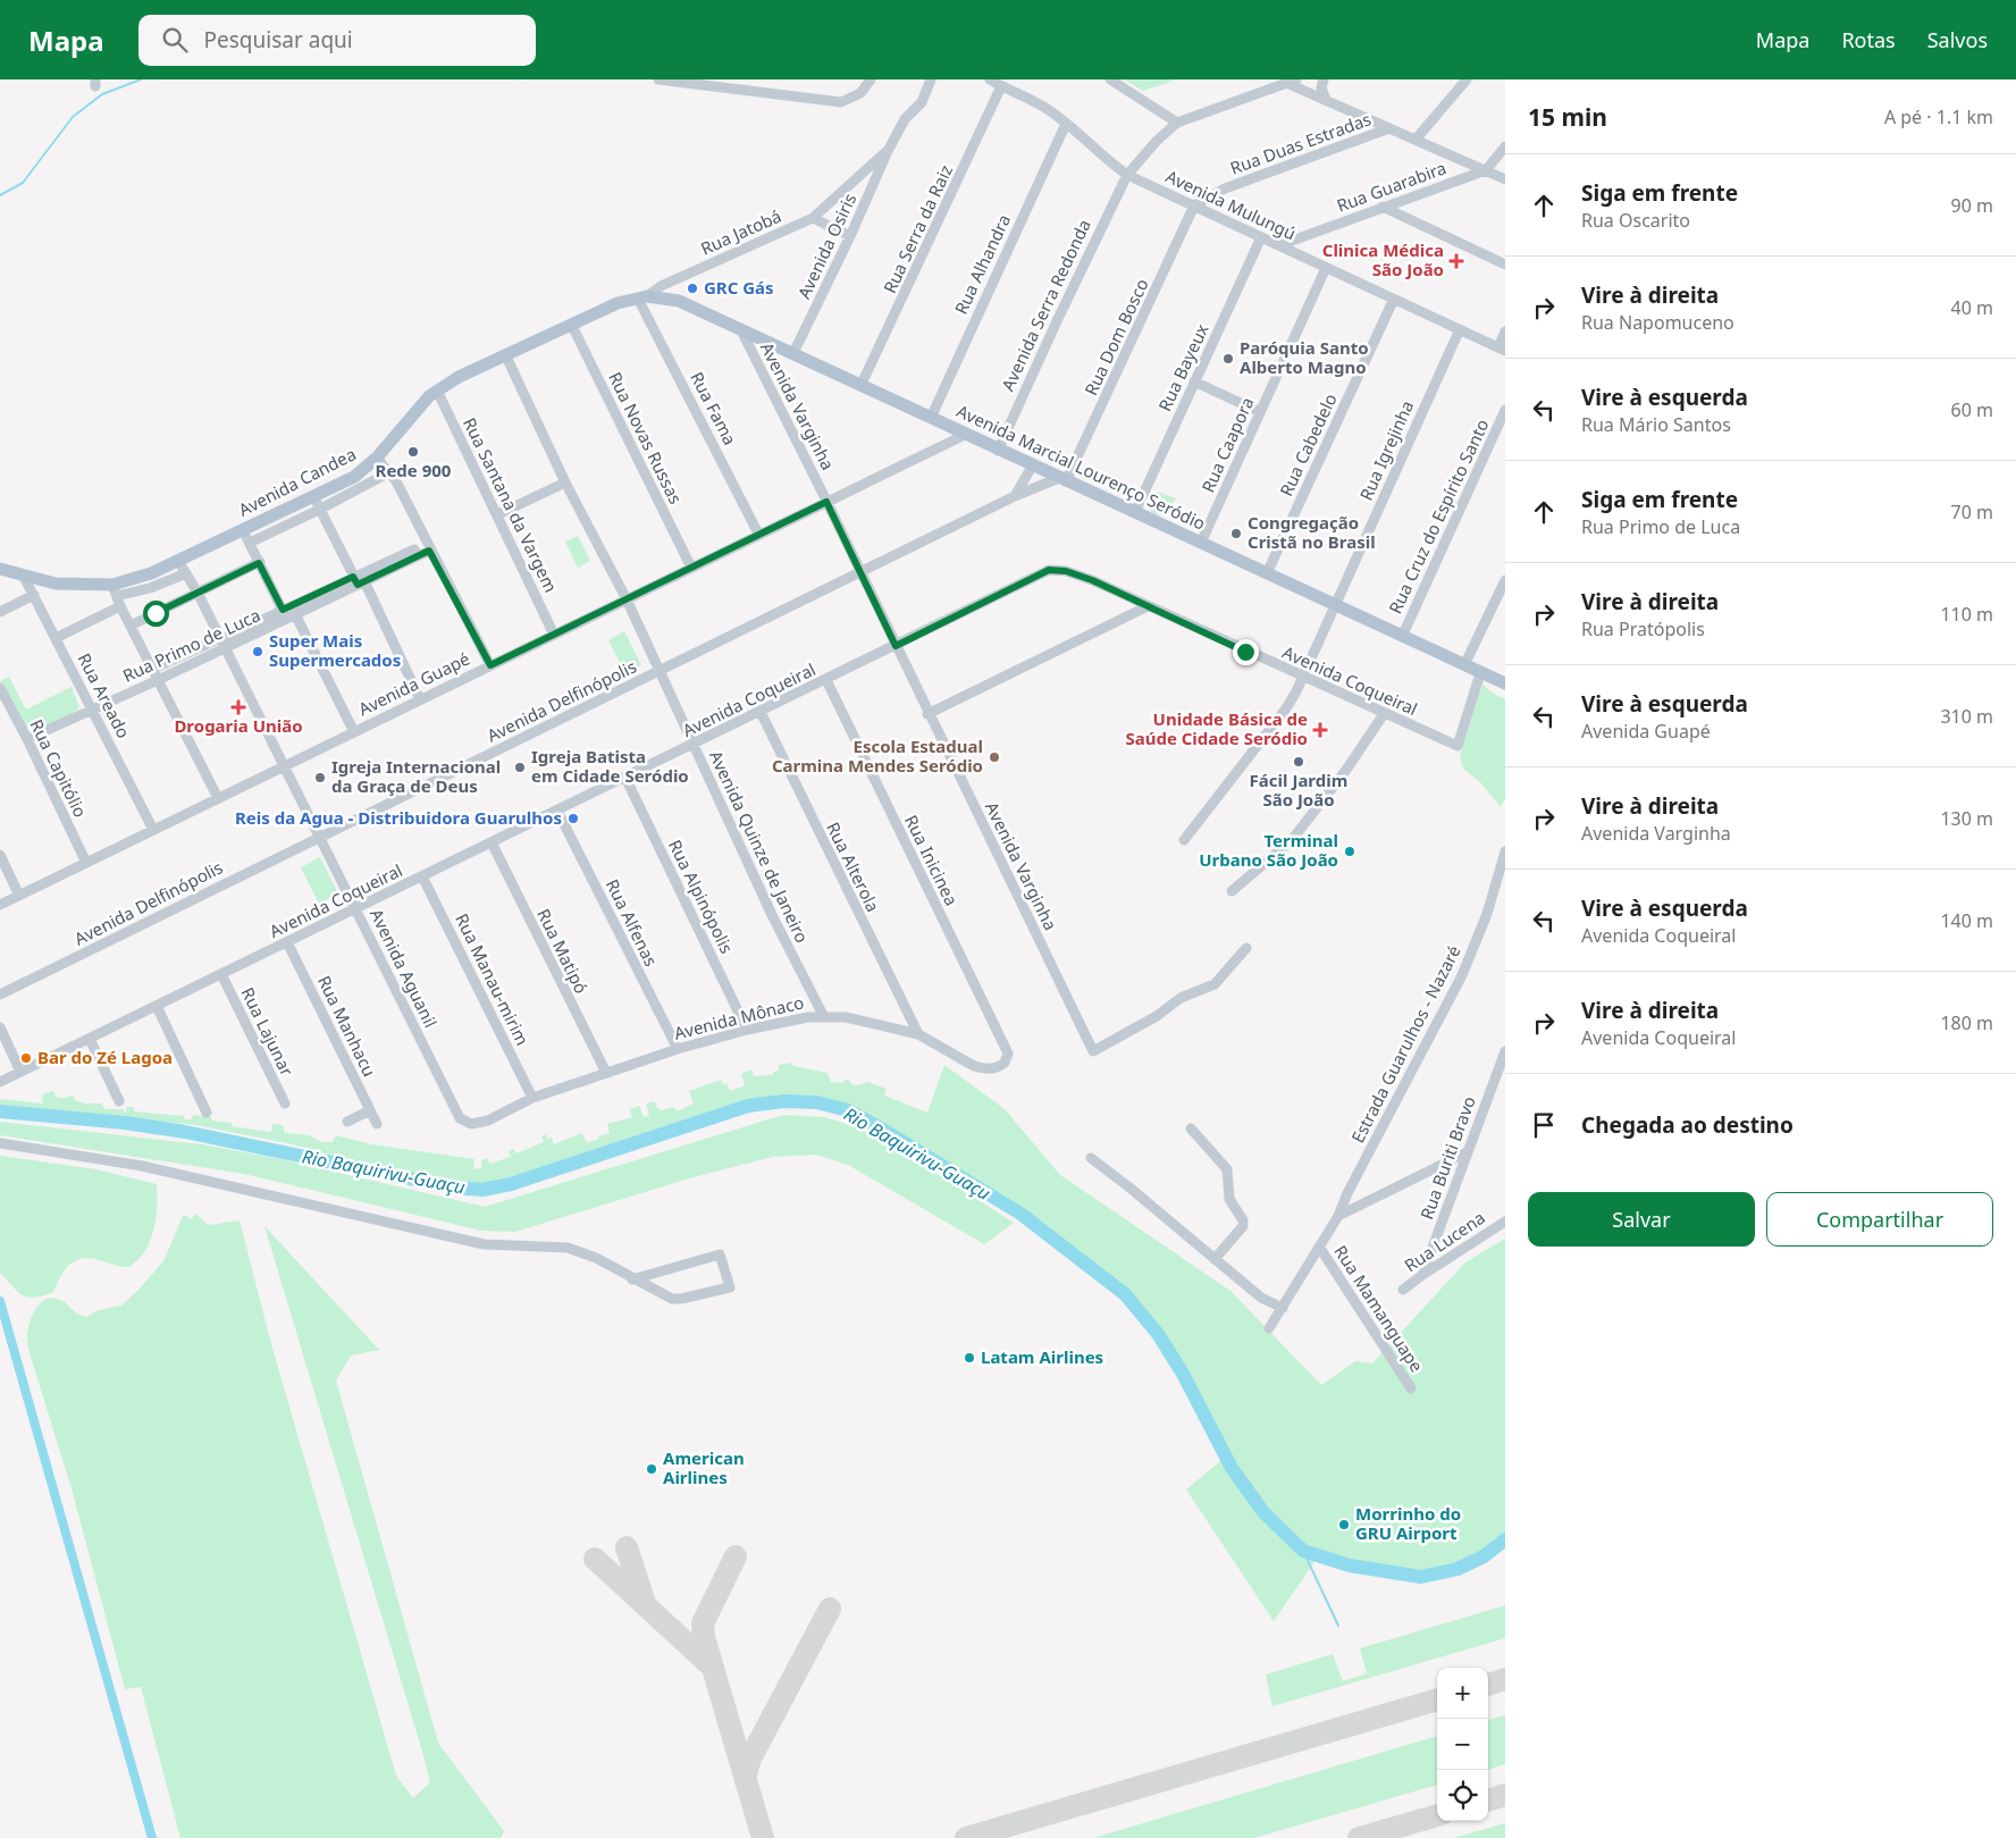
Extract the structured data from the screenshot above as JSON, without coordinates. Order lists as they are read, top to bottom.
{
  "streets": {
    "main road": ["Avenida Marcial Lourenço Seródio", "Avenida Candea"],
    "street": [
      "Rua Duas Estradas",
      "Rua Guarabira",
      "Avenida Mulungú",
      "Rua Serra da Raiz",
      "Rua Jatobá",
      "Avenida Osiris",
      "Rua Alhandra",
      "Avenida Serra Redonda",
      "Rua Dom Bosco",
      "Rua Bayeux",
      "Avenida Varginha",
      "Rua Fama",
      "Rua Novas Russas",
      "Rua Caapora",
      "Rua Cabedelo",
      "Rua Igrejinha",
      "Rua Santana da Vargem",
      "Rua Cruz do Espírito Santo",
      "Rua Primo de Luca",
      "Avenida Coqueiral",
      "Avenida Guapé",
      "Rua Areado",
      "Avenida Delfinópolis",
      "Rua Capitólio",
      "Avenida Quinze de Janeiro",
      "Rua Inicinea",
      "Rua Alterola",
      "Rua Alpinópolis",
      "Rua Alfenas",
      "Rua Matipó",
      "Avenida Aguanil",
      "Rua Manau-mirim",
      "Avenida Mônaco",
      "Rua Manhacu",
      "Rua Lajunar",
      "Estrada Guarulhos - Nazaré",
      "Rua Buriti Bravo",
      "Rua Lucena",
      "Rua Mamanguape"
    ]
  },
  "crossings": [
    ["Rua Duas Estradas", "Avenida Mulungú"],
    ["Rua Duas Estradas", "Rua Dom Bosco"],
    ["Rua Guarabira", "Avenida Mulungú"],
    ["Avenida Mulungú", "Rua Serra da Raiz"],
    ["Avenida Mulungú", "Rua Alhandra"],
    ["Avenida Mulungú", "Avenida Serra Redonda"],
    ["Avenida Mulungú", "Rua Dom Bosco"],
    ["Avenida Mulungú", "Rua Bayeux"],
    ["Avenida Mulungú", "Rua Caapora"],
    ["Avenida Mulungú", "Rua Cabedelo"],
    ["Avenida Mulungú", "Rua Igrejinha"],
    ["Rua Serra da Raiz", "Avenida Marcial Lourenço Seródio"],
    ["Rua Jatobá", "Avenida Osiris"],
    ["Rua Jatobá", "Rua Fama"],
    ["Rua Jatobá", "Avenida Marcial Lourenço Seródio"],
    ["Rua Jatobá", "Avenida Candea"],
    ["Avenida Osiris", "Avenida Marcial Lourenço Seródio"],
    ["Rua Alhandra", "Avenida Marcial Lourenço Seródio"],
    ["Avenida Serra Redonda", "Avenida Marcial Lourenço Seródio"],
    ["Rua Dom Bosco", "Avenida Marcial Lourenço Seródio"],
    ["Rua Dom Bosco", "Avenida Delfinópolis"],
    ["Rua Bayeux", "Avenida Marcial Lourenço Seródio"],
    ["Avenida Varginha", "Avenida Marcial Lourenço Seródio"],
    ["Avenida Varginha", "Avenida Coqueiral"],
    ["Avenida Varginha", "Avenida Guapé"],
    ["Avenida Varginha", "Avenida Delfinópolis"],
    ["Rua Fama", "Avenida Marcial Lourenço Seródio"],
    ["Rua Fama", "Avenida Candea"],
    ["Rua Fama", "Avenida Guapé"],
    ["Rua Novas Russas", "Avenida Candea"],
    ["Rua Novas Russas", "Avenida Guapé"],
    ["Rua Caapora", "Avenida Marcial Lourenço Seródio"],
    ["Rua Cabedelo", "Avenida Marcial Lourenço Seródio"],
    ["Rua Igrejinha", "Avenida Marcial Lourenço Seródio"],
    ["Rua Igrejinha", "Avenida Coqueiral"],
    ["Avenida Marcial Lourenço Seródio", "Avenida Candea"],
    ["Avenida Marcial Lourenço Seródio", "Rua Cruz do Espírito Santo"],
    ["Avenida Marcial Lourenço Seródio", "Avenida Coqueiral"],
    ["Avenida Marcial Lourenço Seródio", "Avenida Guapé"],
    ["Avenida Marcial Lourenço Seródio", "Avenida Delfinópolis"],
    ["Avenida Candea", "Rua Santana da Vargem"],
    ["Avenida Candea", "Rua Areado"],
    ["Avenida Candea", "Avenida Quinze de Janeiro"],
    ["Avenida Candea", "Avenida Aguanil"],
    ["Rua Santana da Vargem", "Avenida Guapé"],
    ["Rua Primo de Luca", "Rua Areado"],
    ["Rua Primo de Luca", "Rua Capitólio"],
    ["Rua Primo de Luca", "Avenida Aguanil"],
    ["Avenida Coqueiral", "Avenida Quinze de Janeiro"],
    ["Avenida Coqueiral", "Rua Inicinea"],
    ["Avenida Coqueiral", "Rua Alterola"],
    ["Avenida Coqueiral", "Rua Alpinópolis"],
    ["Avenida Coqueiral", "Rua Alfenas"],
    ["Avenida Coqueiral", "Rua Matipó"],
    ["Avenida Coqueiral", "Avenida Aguanil"],
    ["Avenida Coqueiral", "Rua Manau-mirim"],
    ["Avenida Coqueiral", "Rua Manhacu"],
    ["Avenida Coqueiral", "Rua Lajunar"],
    ["Avenida Guapé", "Rua Areado"],
    ["Avenida Guapé", "Rua Capitólio"],
    ["Avenida Guapé", "Avenida Quinze de Janeiro"],
    ["Avenida Guapé", "Avenida Aguanil"],
    ["Avenida Delfinópolis", "Avenida Quinze de Janeiro"],
    ["Avenida Delfinópolis", "Avenida Aguanil"],
    ["Avenida Quinze de Janeiro", "Avenida Mônaco"],
    ["Rua Inicinea", "Avenida Mônaco"],
    ["Rua Alterola", "Avenida Mônaco"],
    ["Rua Alpinópolis", "Avenida Mônaco"],
    ["Rua Alfenas", "Avenida Mônaco"],
    ["Rua Matipó", "Avenida Mônaco"],
    ["Avenida Aguanil", "Avenida Mônaco"],
    ["Rua Manau-mirim", "Avenida Mônaco"],
    ["Estrada Guarulhos - Nazaré", "Rua Mamanguape"],
    ["Rua Buriti Bravo", "Rua Lucena"]
  ],
  "water": ["Rio Baquirivu-Guaçu"],
  "places": {
    "health": ["Clinica Médica São João", "Drogaria União", "Unidade Básica de Saúde Cidade Seródio"],
    "other": [
      "GRC Gás",
      "Paróquia Santo Alberto Magno",
      "Rede 900",
      "Congregação Cristã no Brasil",
      "Super Mais Supermercados",
      "Escola Estadual Carmina Mendes Seródio",
      "Fácil Jardim São João",
      "Igreja Batista em Cidade Seródio",
      "Igreja Internacional da Graça de Deus",
      "Reis da Agua - Distribuidora Guarulhos",
      "Terminal Urbano São João",
      "Bar do Zé Lagoa",
      "Latam Airlines",
      "American Airlines",
      "Morrinho do GRU Airport"
    ]
  },
  "page": {
    "header": "Mapa",
    "search": "Pesquisar aqui",
    "nav": ["Mapa", "Rotas", "Salvos"],
    "heading": ["15 min", "A pé · 1.1 km"],
    "list": [
      ["Siga em frente", "Rua Oscarito", "90 m"],
      ["Vire à direita", "Rua Napomuceno", "40 m"],
      ["Vire à esquerda", "Rua Mário Santos", "60 m"],
      ["Siga em frente", "Rua Primo de Luca", "70 m"],
      ["Vire à direita", "Rua Pratópolis", "110 m"],
      ["Vire à esquerda", "Avenida Guapé", "310 m"],
      ["Vire à direita", "Avenida Varginha", "130 m"],
      ["Vire à esquerda", "Avenida Coqueiral", "140 m"],
      ["Vire à direita", "Avenida Coqueiral", "180 m"],
      "Chegada ao destino"
    ],
    "buttons": ["Salvar", "Compartilhar"],
    "map_buttons": ["+", "−"]
  }
}
